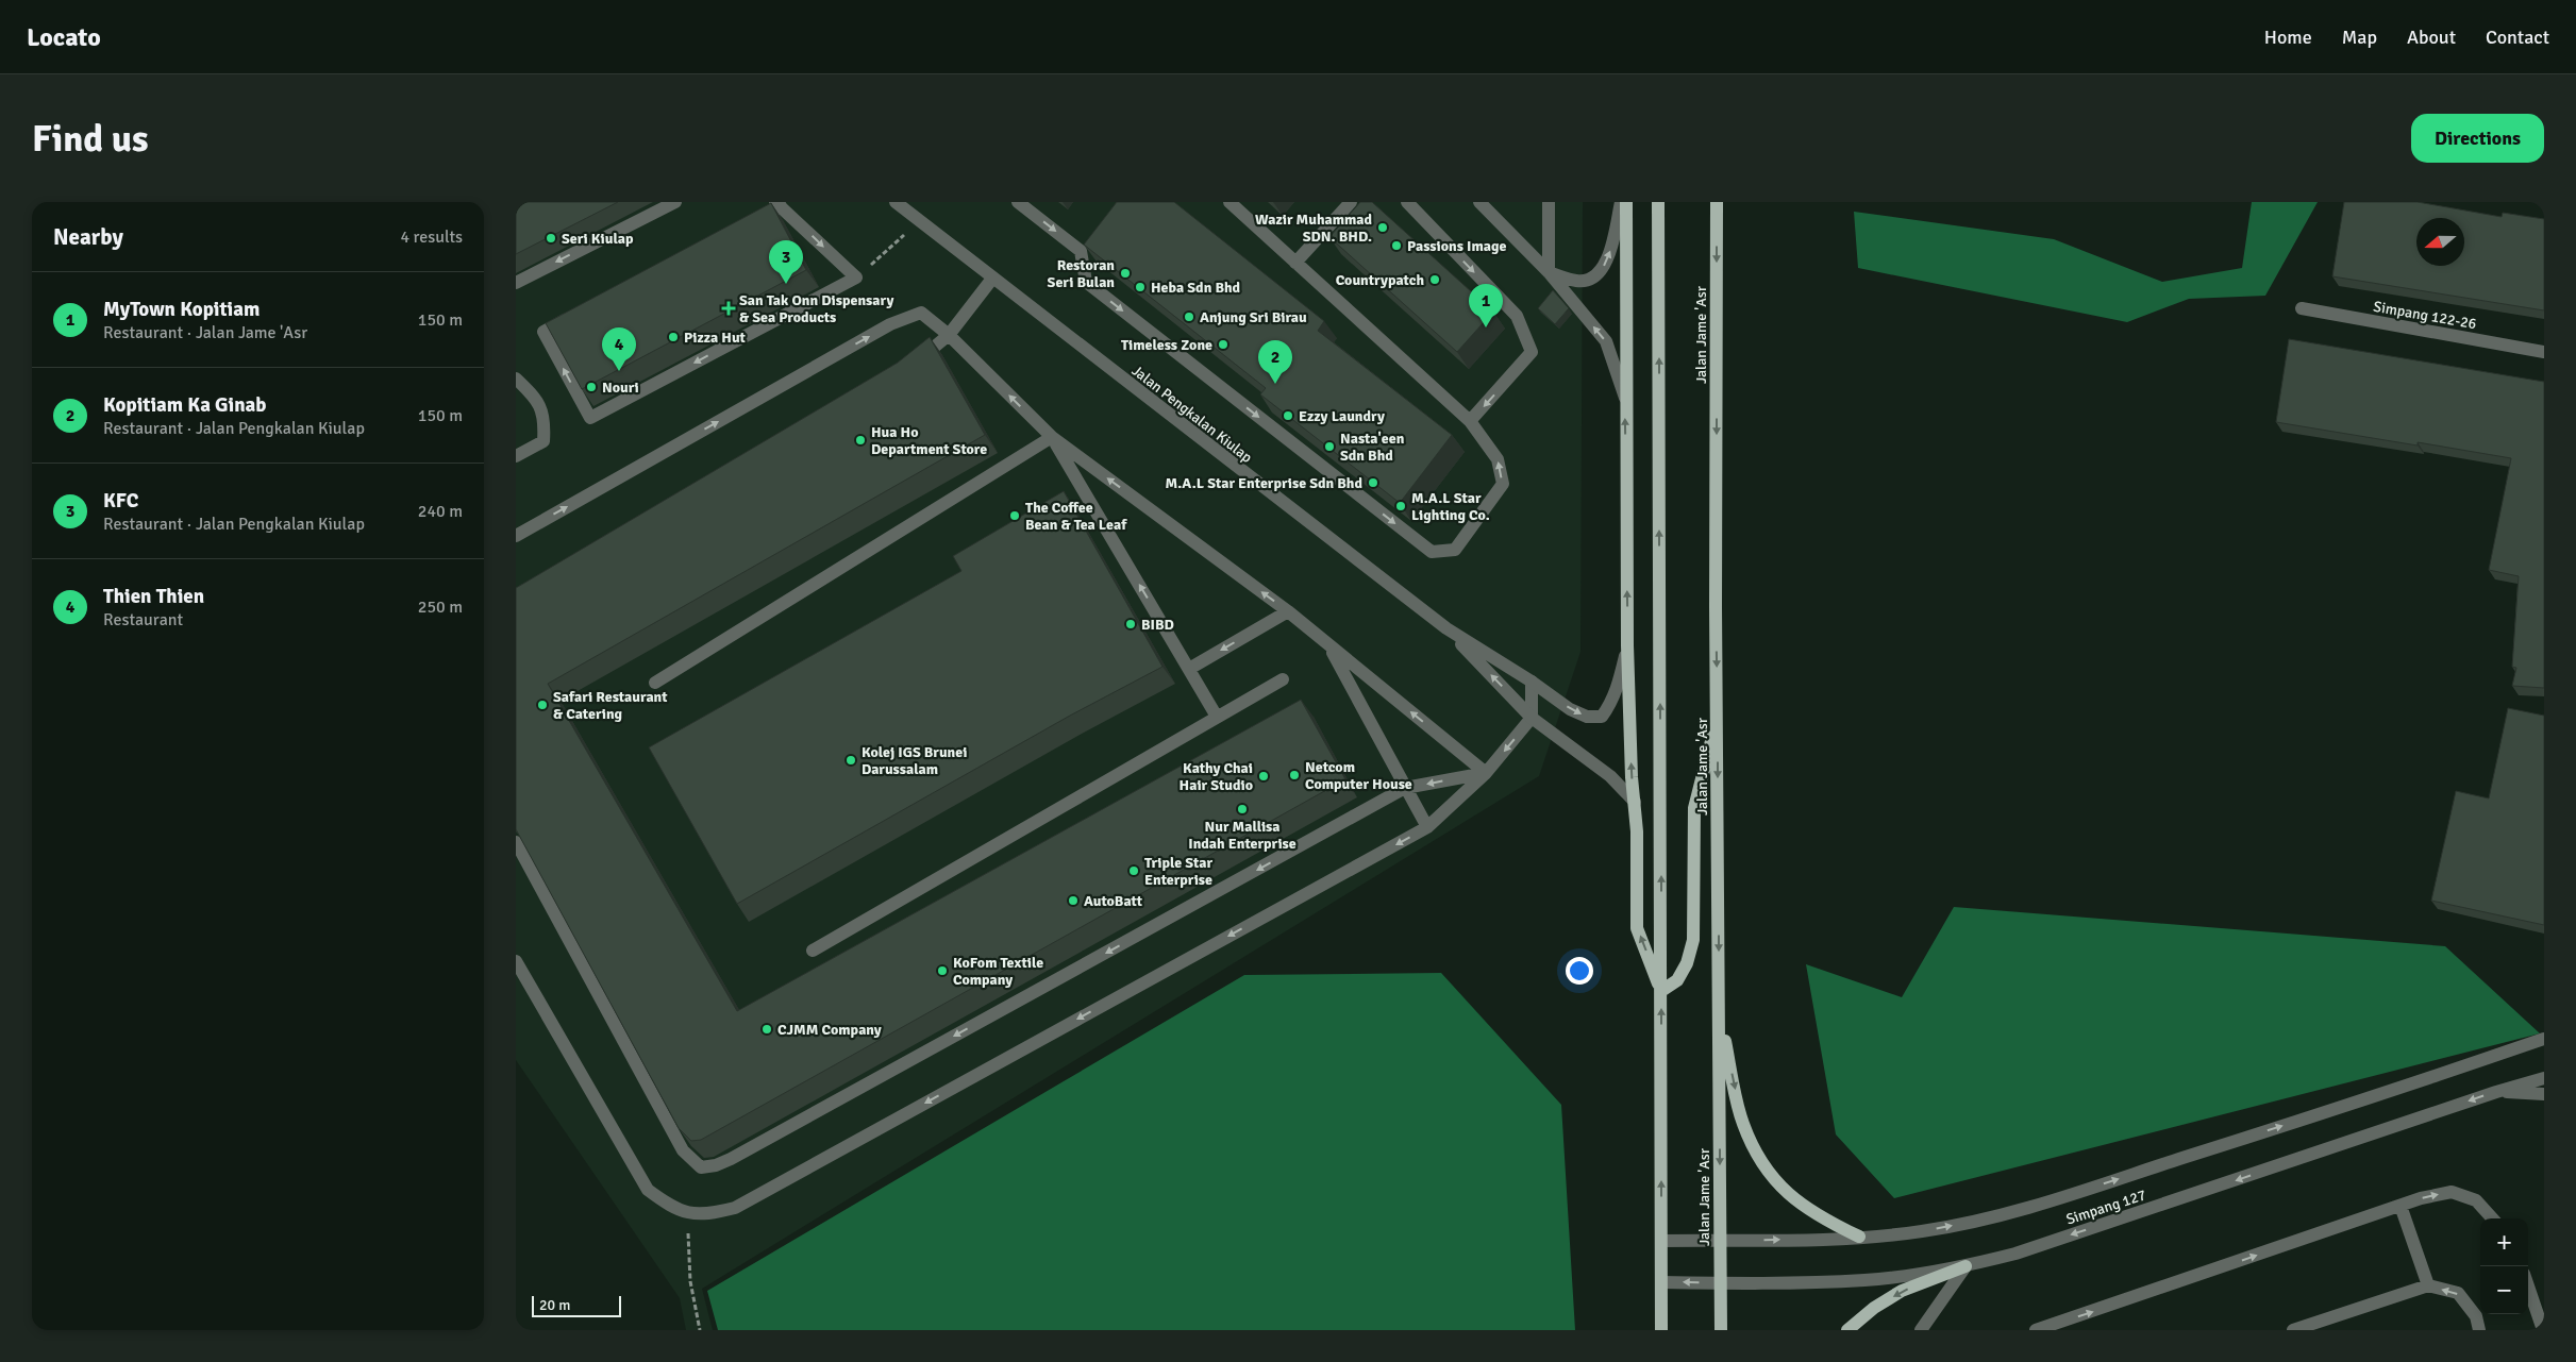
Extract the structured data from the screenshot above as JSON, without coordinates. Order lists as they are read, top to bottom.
{
  "streets": {
    "main road": ["Jalan Jame 'Asr"],
    "street": ["Simpang 122-26", "Jalan Pengkalan Kiulap", "Simpang 127"]
  },
  "crossings": [
    ["Jalan Jame 'Asr", "Simpang 127"]
  ],
  "places": {
    "other": [
      "Wazir Muhammad SDN. BHD.",
      "Seri Kiulap",
      "Passions Image",
      "Restoran Seri Bulan",
      "Countrypatch",
      "Heba Sdn Bhd",
      "Anjung Sri Birau",
      "Pizza Hut",
      "Timeless Zone",
      "Nouri",
      "Ezzy Laundry",
      "Hua Ho Department Store",
      "Nasta'een Sdn Bhd",
      "M.A.L Star Enterprise Sdn Bhd",
      "M.A.L Star Lighting Co.",
      "The Coffee Bean & Tea Leaf",
      "BIBD",
      "Safari Restaurant & Catering",
      "Kolej IGS Brunei Darussalam",
      "Netcom Computer House",
      "Kathy Chai Hair Studio",
      "Nur Mallisa Indah Enterprise",
      "Triple Star Enterprise",
      "AutoBatt",
      "KoFom Textile Company",
      "CJMM Company"
    ],
    "health": ["San Tak Onn Dispensary & Sea Products"]
  },
  "scale_bar": "20 m",
  "north": "left",
  "page": {
    "header": "Locato",
    "nav": [
      "Home",
      "Map",
      "About",
      "Contact"
    ],
    "buttons": "Directions",
    "title": "Find us",
    "heading": ["Nearby", "4 results"],
    "pins": [
      "3",
      "1",
      "4",
      "2"
    ],
    "list": [
      {
        "mark": "1",
        "name": "MyTown Kopitiam",
        "note": "Restaurant · Jalan Jame 'Asr",
        "value": "150 m"
      },
      {
        "mark": "2",
        "name": "Kopitiam Ka Ginab",
        "note": "Restaurant · Jalan Pengkalan Kiulap",
        "value": "150 m"
      },
      {
        "mark": "3",
        "name": "KFC",
        "note": "Restaurant · Jalan Pengkalan Kiulap",
        "value": "240 m"
      },
      {
        "mark": "4",
        "name": "Thien Thien",
        "note": "Restaurant",
        "value": "250 m"
      }
    ],
    "map_buttons": ["+", "−"],
    "scale": "20 m"
  }
}
